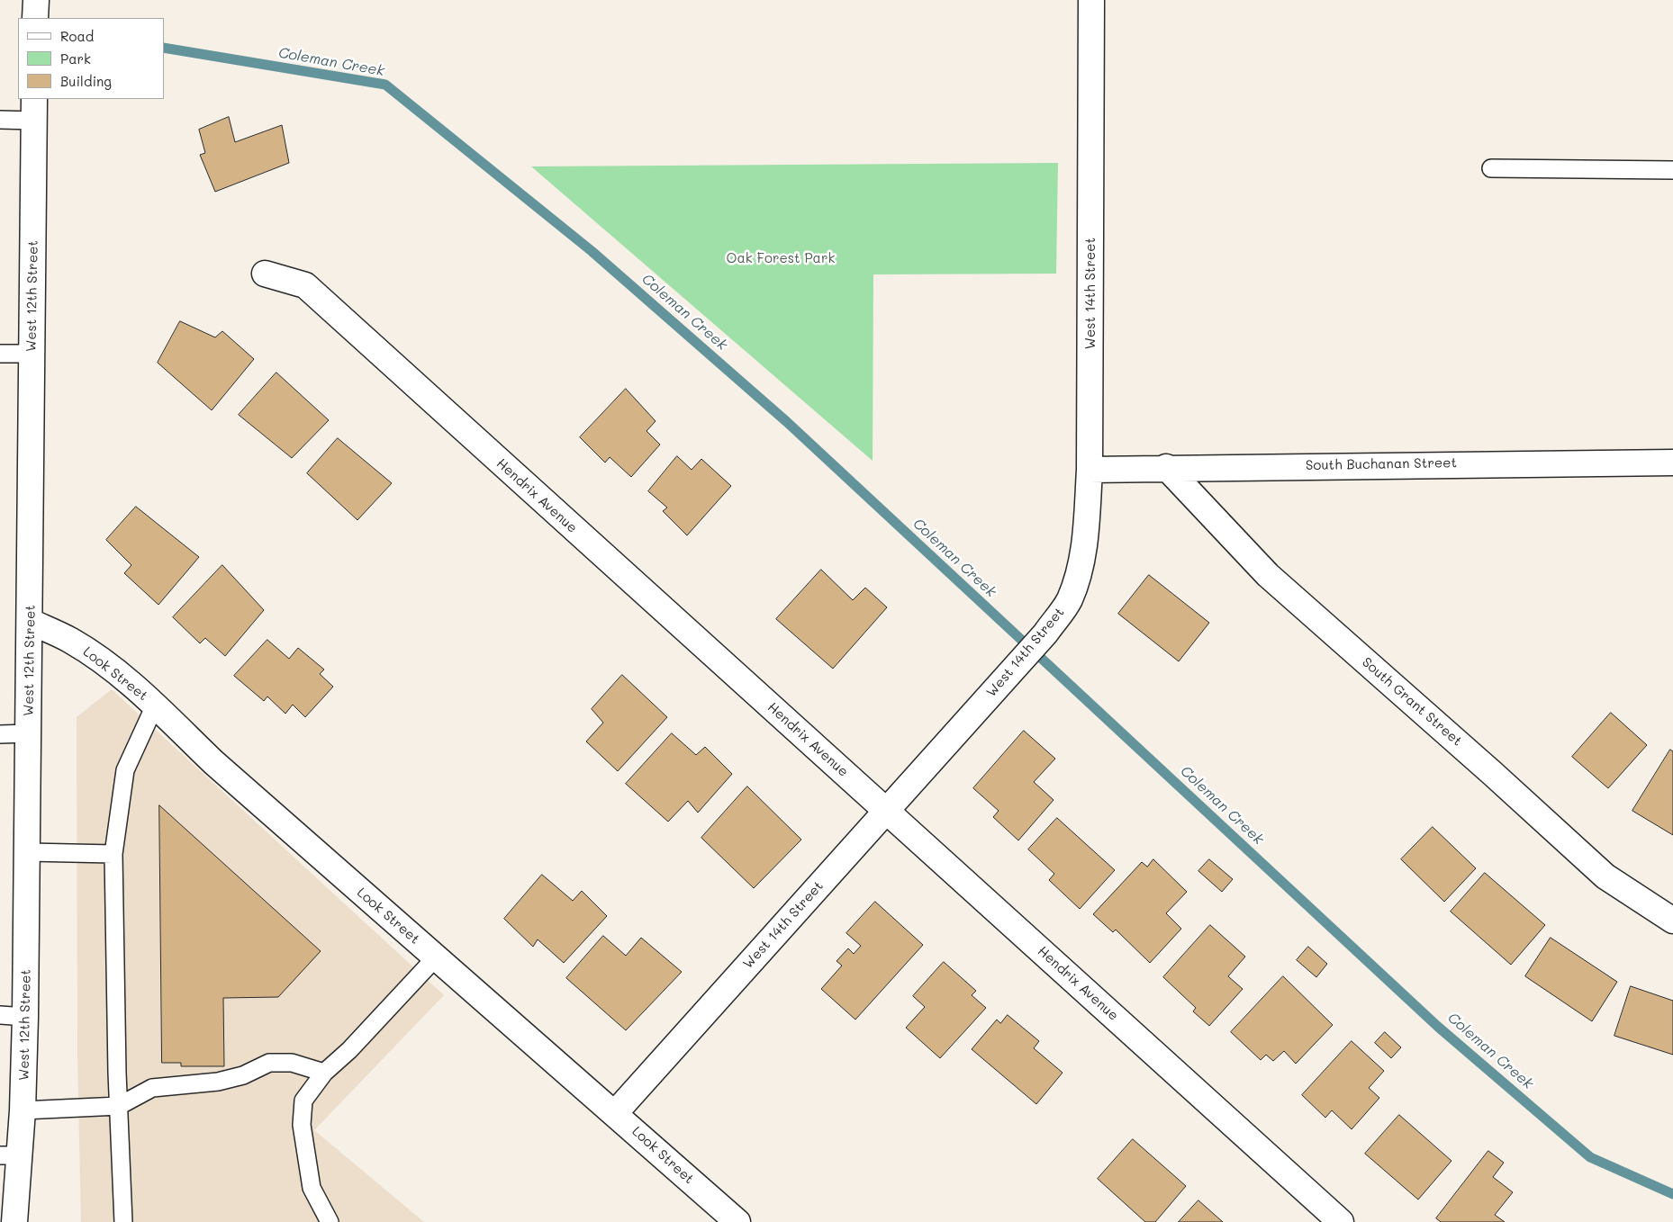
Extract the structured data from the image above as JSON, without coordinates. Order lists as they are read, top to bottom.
{
  "streets": {
    "street": [
      "West 14th Street",
      "West 12th Street",
      "South Buchanan Street",
      "Hendrix Avenue",
      "Look Street",
      "South Grant Street"
    ]
  },
  "crossings": [
    ["West 14th Street", "South Buchanan Street"],
    ["West 14th Street", "Hendrix Avenue"],
    ["West 14th Street", "Look Street"],
    ["West 12th Street", "Look Street"],
    ["South Buchanan Street", "South Grant Street"]
  ],
  "water": ["Coleman Creek"],
  "parks": ["Oak Forest Park"],
  "legend": ["Road", "Park", "Building"]
}
